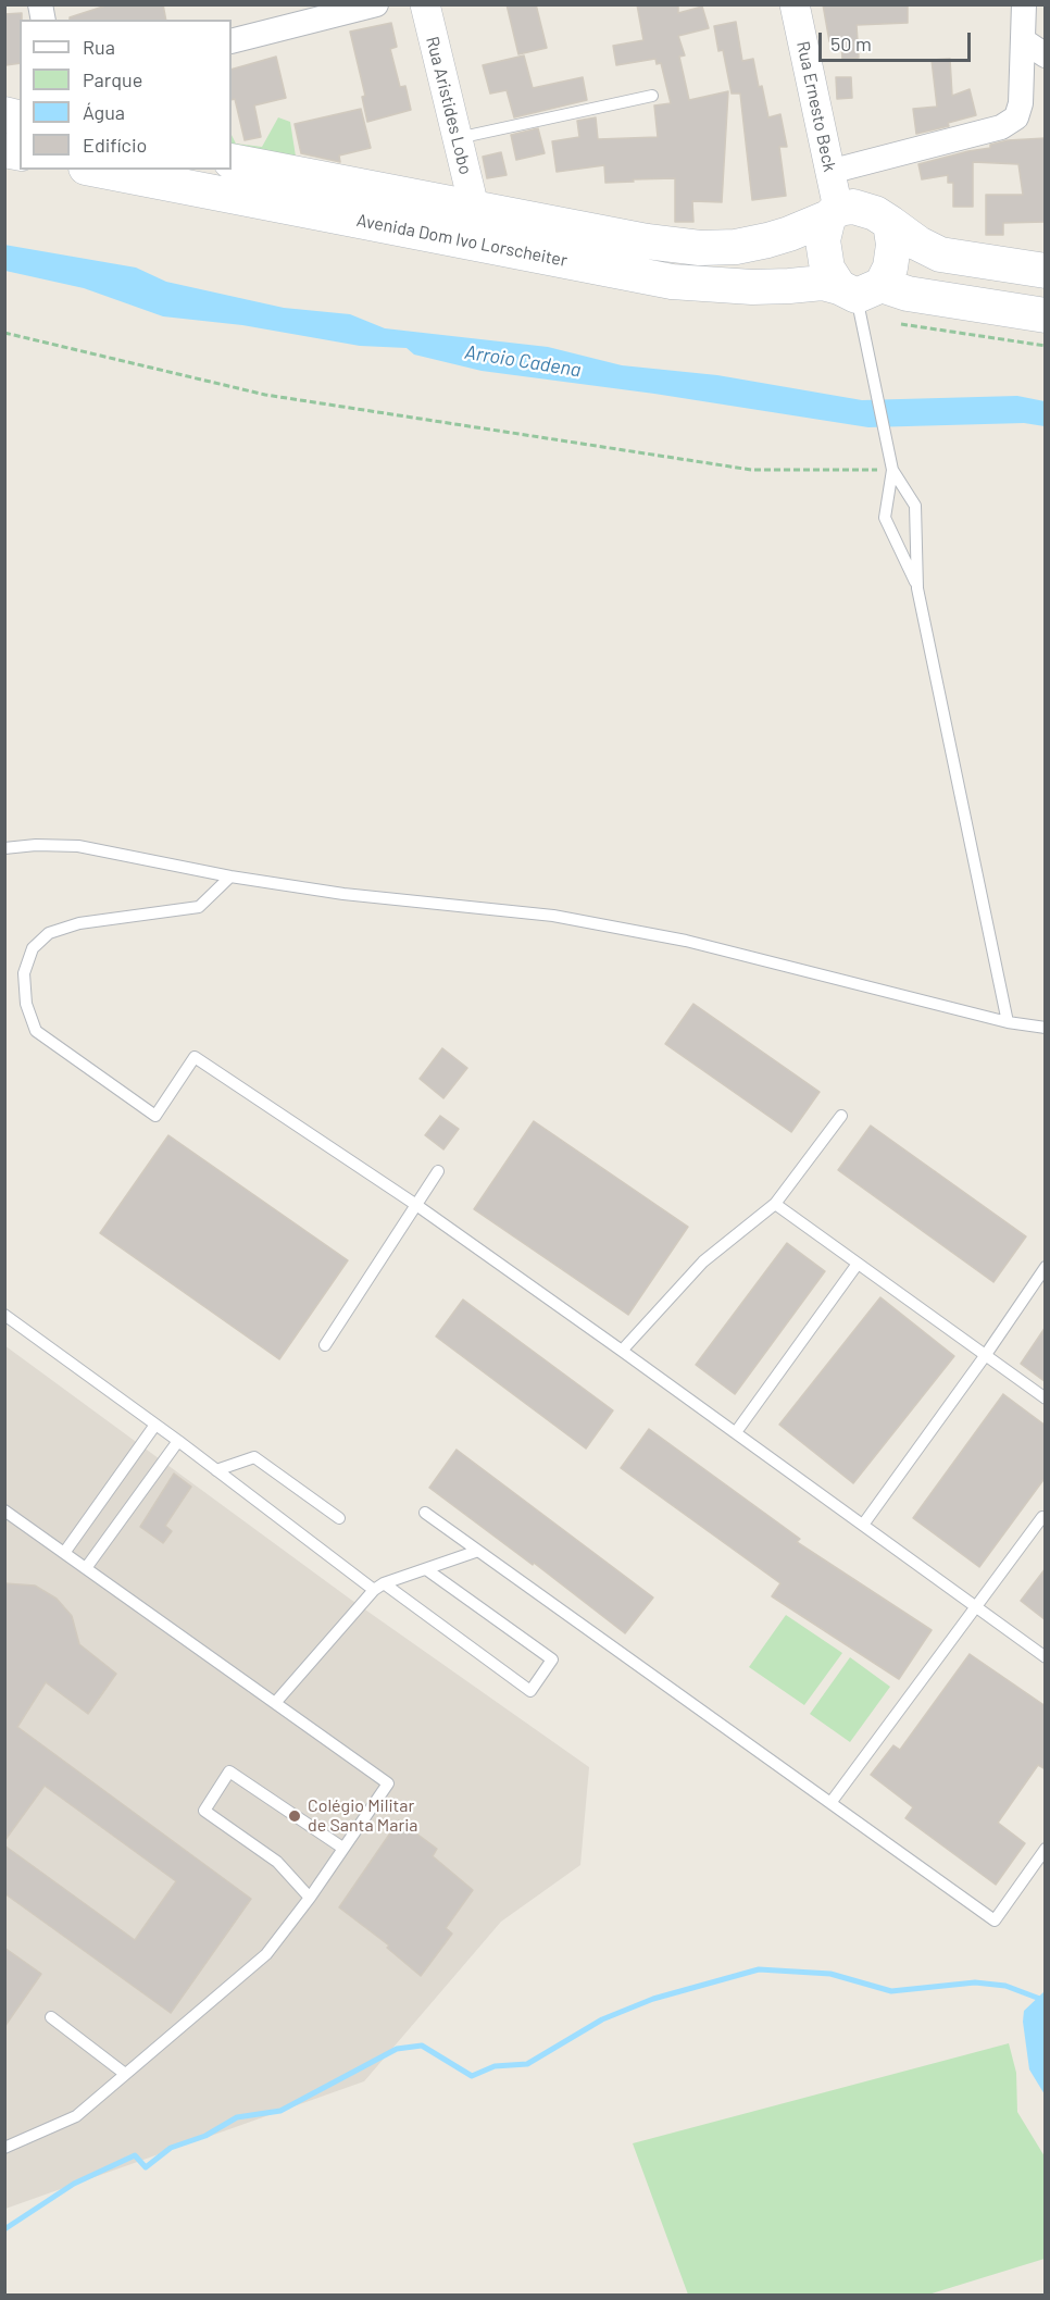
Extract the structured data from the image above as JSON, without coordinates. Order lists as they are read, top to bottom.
{
  "streets": {
    "main road": ["Avenida Dom Ivo Lorscheiter"],
    "street": ["Rua Aristides Lobo", "Rua Ernesto Beck"]
  },
  "crossings": [
    ["Rua Aristides Lobo", "Avenida Dom Ivo Lorscheiter"],
    ["Rua Ernesto Beck", "Avenida Dom Ivo Lorscheiter"]
  ],
  "water": ["Arroio Cadena"],
  "places": ["Colégio Militar de Santa Maria"],
  "legend": [
    "Rua",
    "Parque",
    "Água",
    "Edifício"
  ],
  "scale_bar": "50 m"
}
